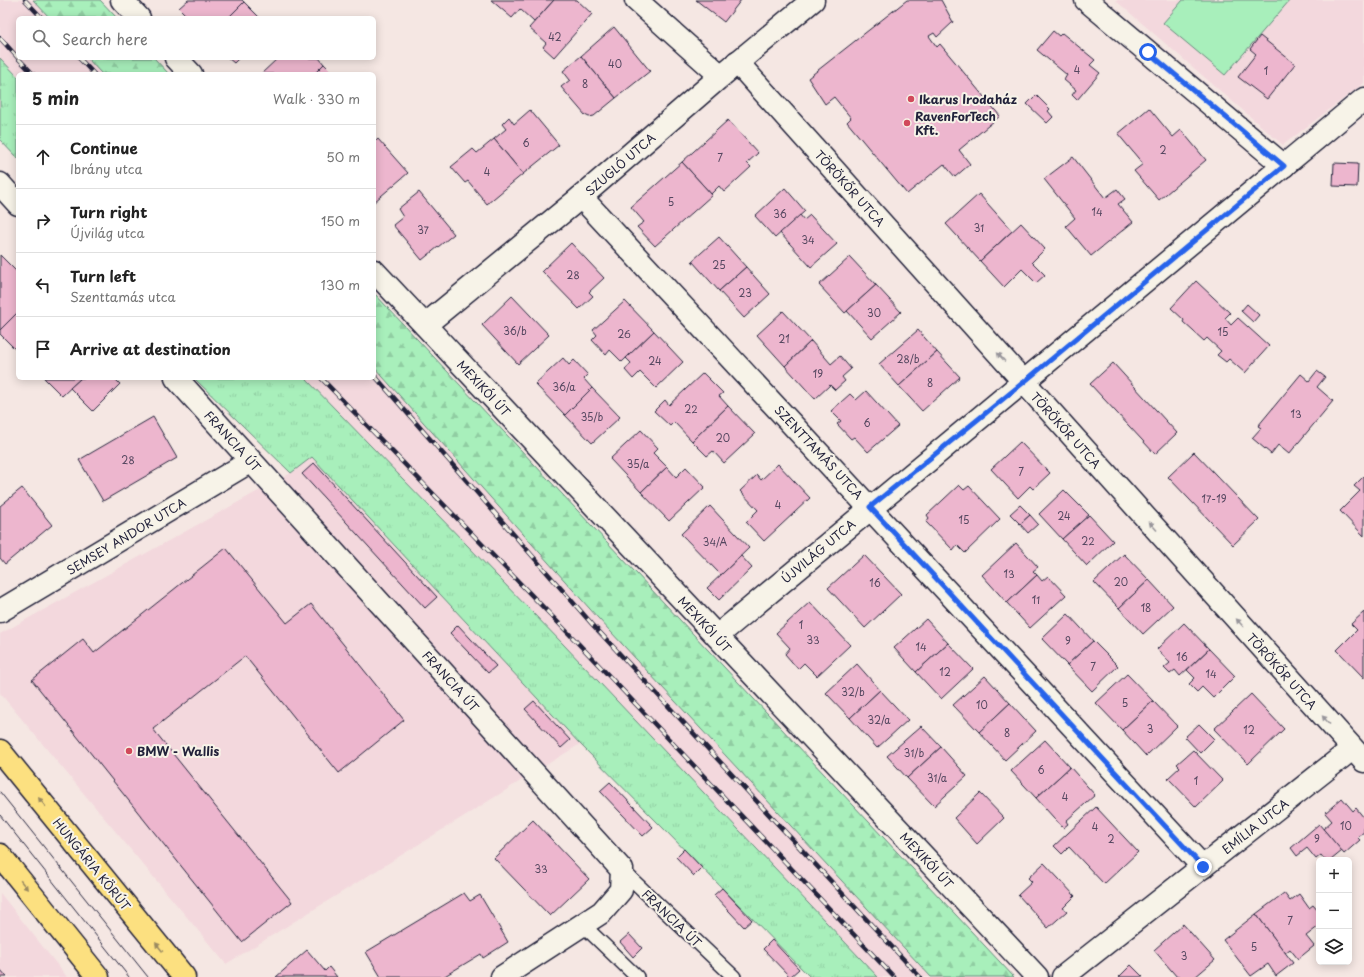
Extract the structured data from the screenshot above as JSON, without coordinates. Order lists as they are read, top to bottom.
{
  "streets": {
    "main road": ["HUNGÁRIA KÖRÚT"],
    "street": [
      "SZUGLÓ UTCA",
      "TÖRÖKŐR UTCA",
      "MEXIKÓI ÚT",
      "FRANCIA ÚT",
      "SZENTTAMÁS UTCA",
      "SEMSEY ANDOR UTCA",
      "ÚJVILÁG UTCA",
      "EMÍLIA UTCA"
    ]
  },
  "crossings": [
    ["SZUGLÓ UTCA", "TÖRÖKŐR UTCA"],
    ["SZUGLÓ UTCA", "MEXIKÓI ÚT"],
    ["SZUGLÓ UTCA", "SZENTTAMÁS UTCA"],
    ["TÖRÖKŐR UTCA", "ÚJVILÁG UTCA"],
    ["TÖRÖKŐR UTCA", "EMÍLIA UTCA"],
    ["MEXIKÓI ÚT", "ÚJVILÁG UTCA"],
    ["FRANCIA ÚT", "SEMSEY ANDOR UTCA"],
    ["SZENTTAMÁS UTCA", "ÚJVILÁG UTCA"],
    ["SZENTTAMÁS UTCA", "EMÍLIA UTCA"]
  ],
  "one_way": ["TÖRÖKŐR UTCA"],
  "places": ["Ikarus Irodaház", "RavenForTech Kft.", "BMW - Wallis"],
  "house_numbers": [
    "42",
    "40",
    "4",
    "1",
    "8",
    "6",
    "2",
    "7",
    "4",
    "5",
    "14",
    "36",
    "31",
    "37",
    "34",
    "25",
    "28",
    "23",
    "30",
    "36/b",
    "15",
    "26",
    "21",
    "28/b",
    "24",
    "19",
    "8",
    "36/a",
    "22",
    "13",
    "35/b",
    "6",
    "20",
    "28",
    "35/a",
    "7",
    "17-19",
    "4",
    "24",
    "15",
    "22",
    "34/A",
    "13",
    "20",
    "16",
    "11",
    "18",
    "1",
    "33",
    "9",
    "14",
    "16",
    "7",
    "12",
    "14",
    "32/b",
    "5",
    "10",
    "32/a",
    "3",
    "12",
    "8",
    "31/b",
    "6",
    "31/a",
    "1",
    "4",
    "10",
    "4",
    "2",
    "9",
    "33",
    "7",
    "5",
    "3"
  ],
  "page": {
    "search": "Search here",
    "heading": ["5 min", "Walk · 330 m"],
    "list": [
      ["Continue", "Ibrány utca", "50 m"],
      ["Turn right", "Újvilág utca", "150 m"],
      ["Turn left", "Szenttamás utca", "130 m"],
      "Arrive at destination"
    ],
    "map_buttons": ["+", "−"]
  }
}
